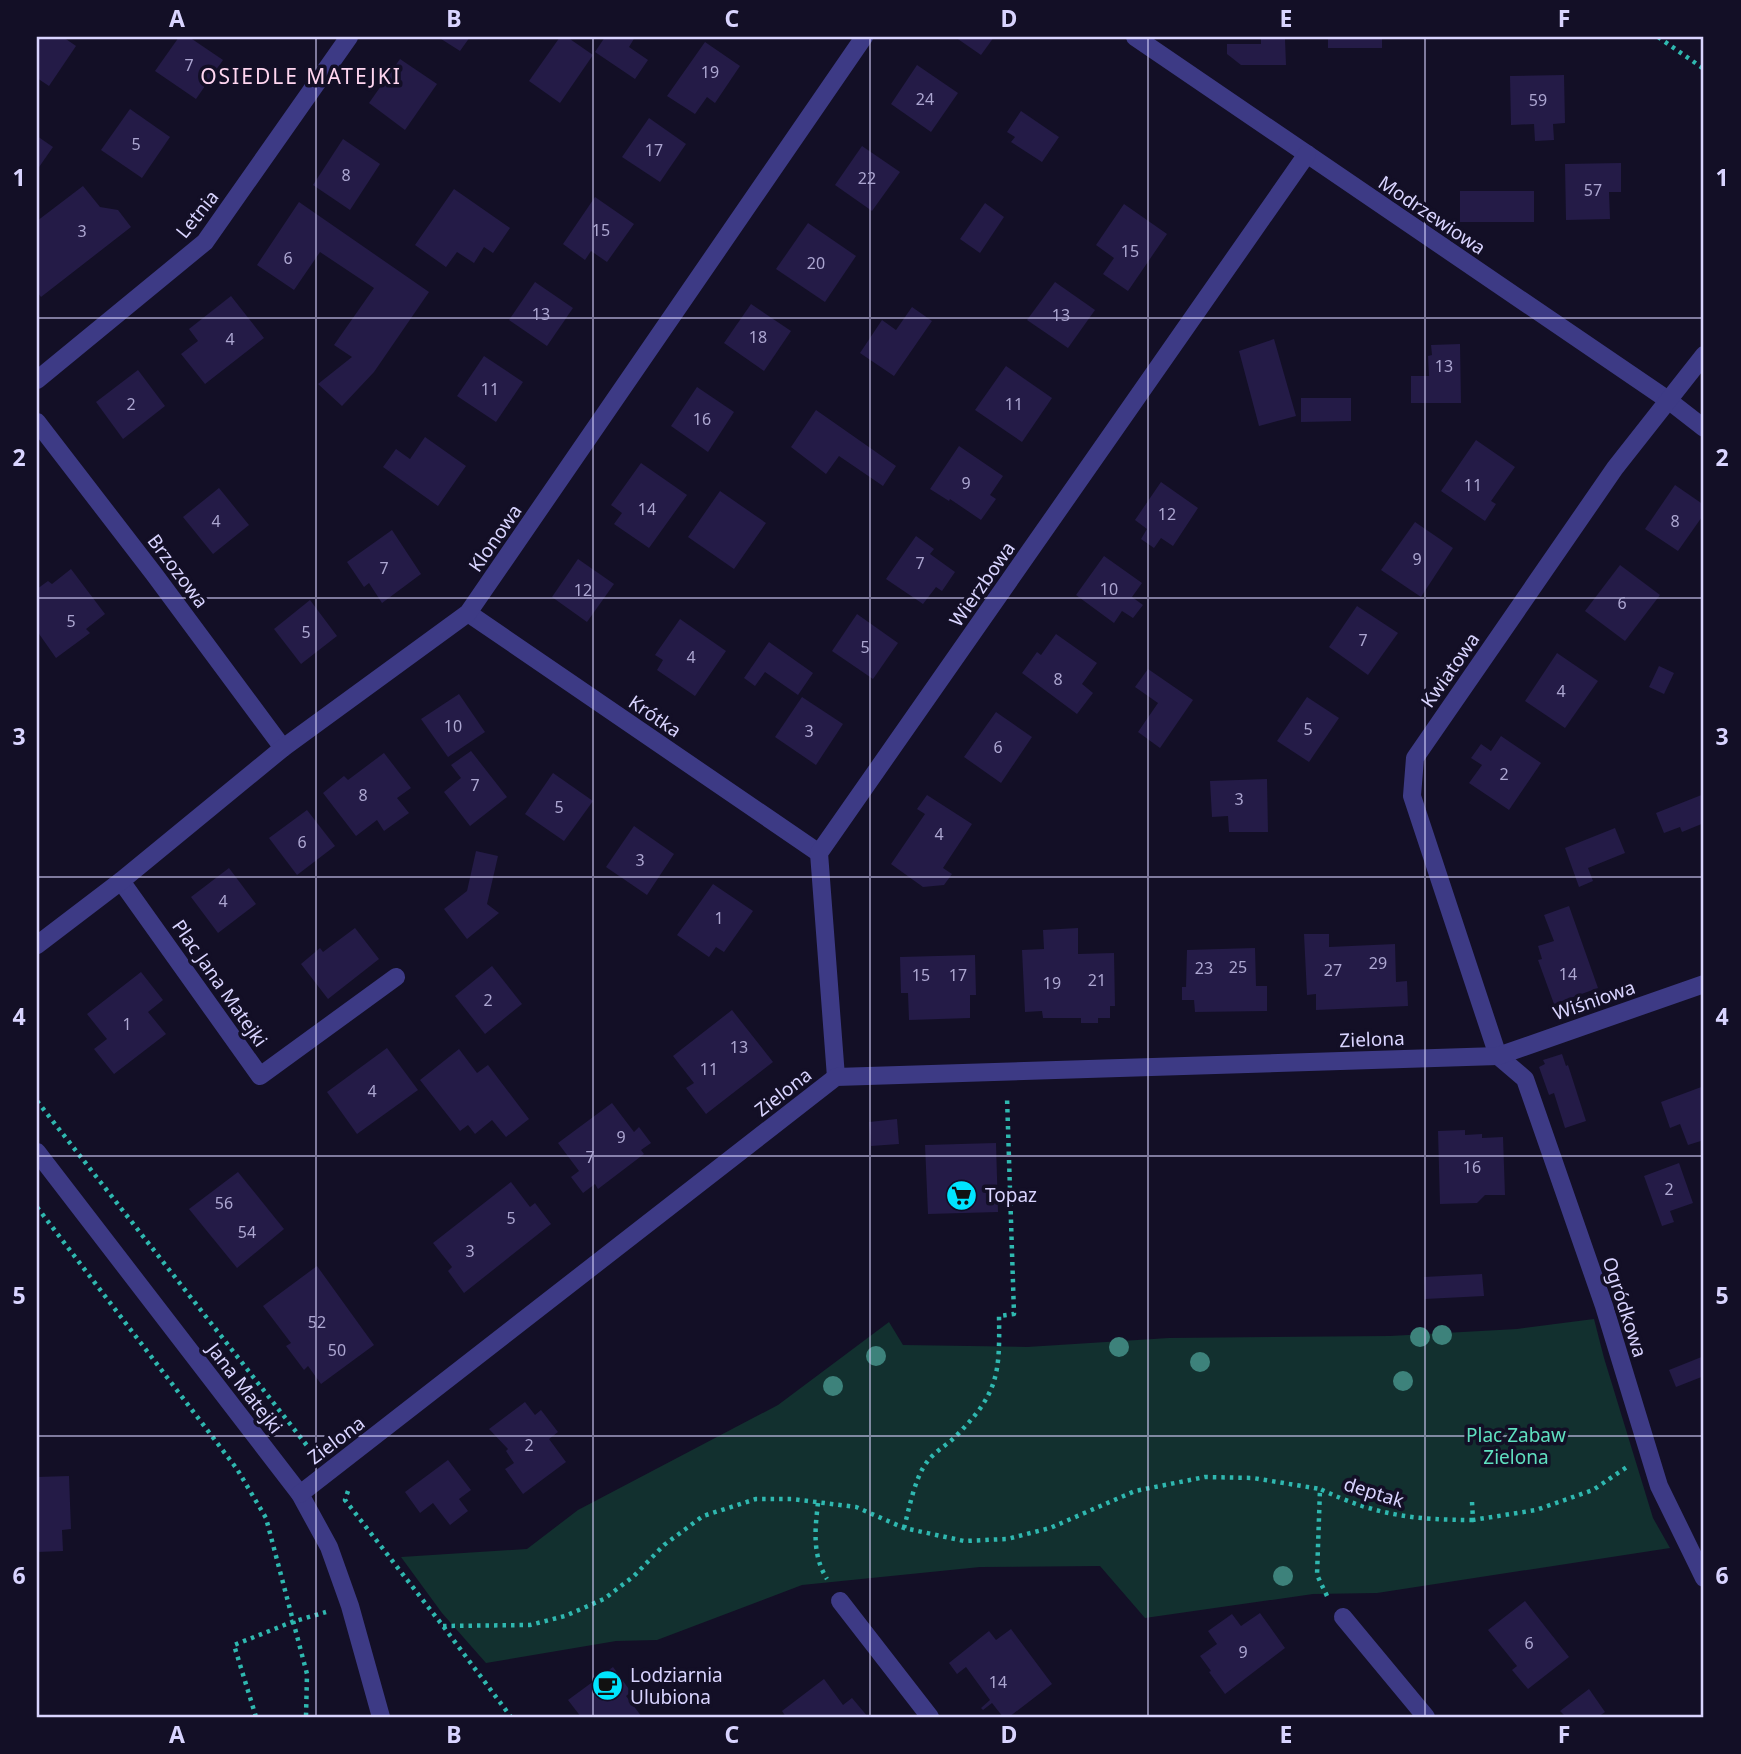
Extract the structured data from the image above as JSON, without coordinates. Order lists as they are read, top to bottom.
{
  "streets": {
    "street": [
      "Letnia",
      "Modrzewiowa",
      "Klonowa",
      "Brzozowa",
      "Wierzbowa",
      "Kwiatowa",
      "Krótka",
      "Plac Jana Matejki",
      "Wiśniowa",
      "Zielona",
      "Ogródkowa",
      "Jana Matejki"
    ],
    "path": ["deptak"]
  },
  "crossings": [
    ["Modrzewiowa", "Wierzbowa"],
    ["Modrzewiowa", "Kwiatowa"],
    ["Klonowa", "Brzozowa"],
    ["Klonowa", "Krótka"],
    ["Klonowa", "Plac Jana Matejki"],
    ["Wierzbowa", "Krótka"],
    ["Kwiatowa", "Wiśniowa"],
    ["Kwiatowa", "Zielona"],
    ["Kwiatowa", "Ogródkowa"],
    ["Wiśniowa", "Zielona"],
    ["Wiśniowa", "Ogródkowa"],
    ["Zielona", "Ogródkowa"],
    ["Zielona", "Jana Matejki"],
    ["Ogródkowa", "deptak"]
  ],
  "districts": ["OSIEDLE MATEJKI"],
  "parks": ["Plac Zabaw Zielona"],
  "places": {
    "supermarket": ["Topaz"],
    "cafe": ["Lodziarnia Ulubiona"]
  },
  "house_numbers": [
    "7",
    "19",
    "24",
    "59",
    "5",
    "17",
    "8",
    "22",
    "57",
    "15",
    "3",
    "15",
    "6",
    "20",
    "13",
    "13",
    "18",
    "4",
    "13",
    "11",
    "2",
    "11",
    "16",
    "9",
    "11",
    "14",
    "12",
    "4",
    "8",
    "9",
    "7",
    "7",
    "10",
    "12",
    "6",
    "5",
    "5",
    "7",
    "5",
    "4",
    "8",
    "4",
    "10",
    "5",
    "3",
    "6",
    "2",
    "7",
    "8",
    "3",
    "5",
    "4",
    "6",
    "3",
    "4",
    "1",
    "29",
    "25",
    "23",
    "27",
    "14",
    "15",
    "17",
    "21",
    "19",
    "2",
    "1",
    "13",
    "11",
    "4",
    "9",
    "7",
    "16",
    "2",
    "56",
    "5",
    "54",
    "3",
    "52",
    "50",
    "2",
    "6",
    "9",
    "14"
  ],
  "grid": {
    "columns": [
      "A",
      "B",
      "C",
      "D",
      "E",
      "F"
    ],
    "rows": [
      "1",
      "2",
      "3",
      "4",
      "5",
      "6"
    ]
  }
}
